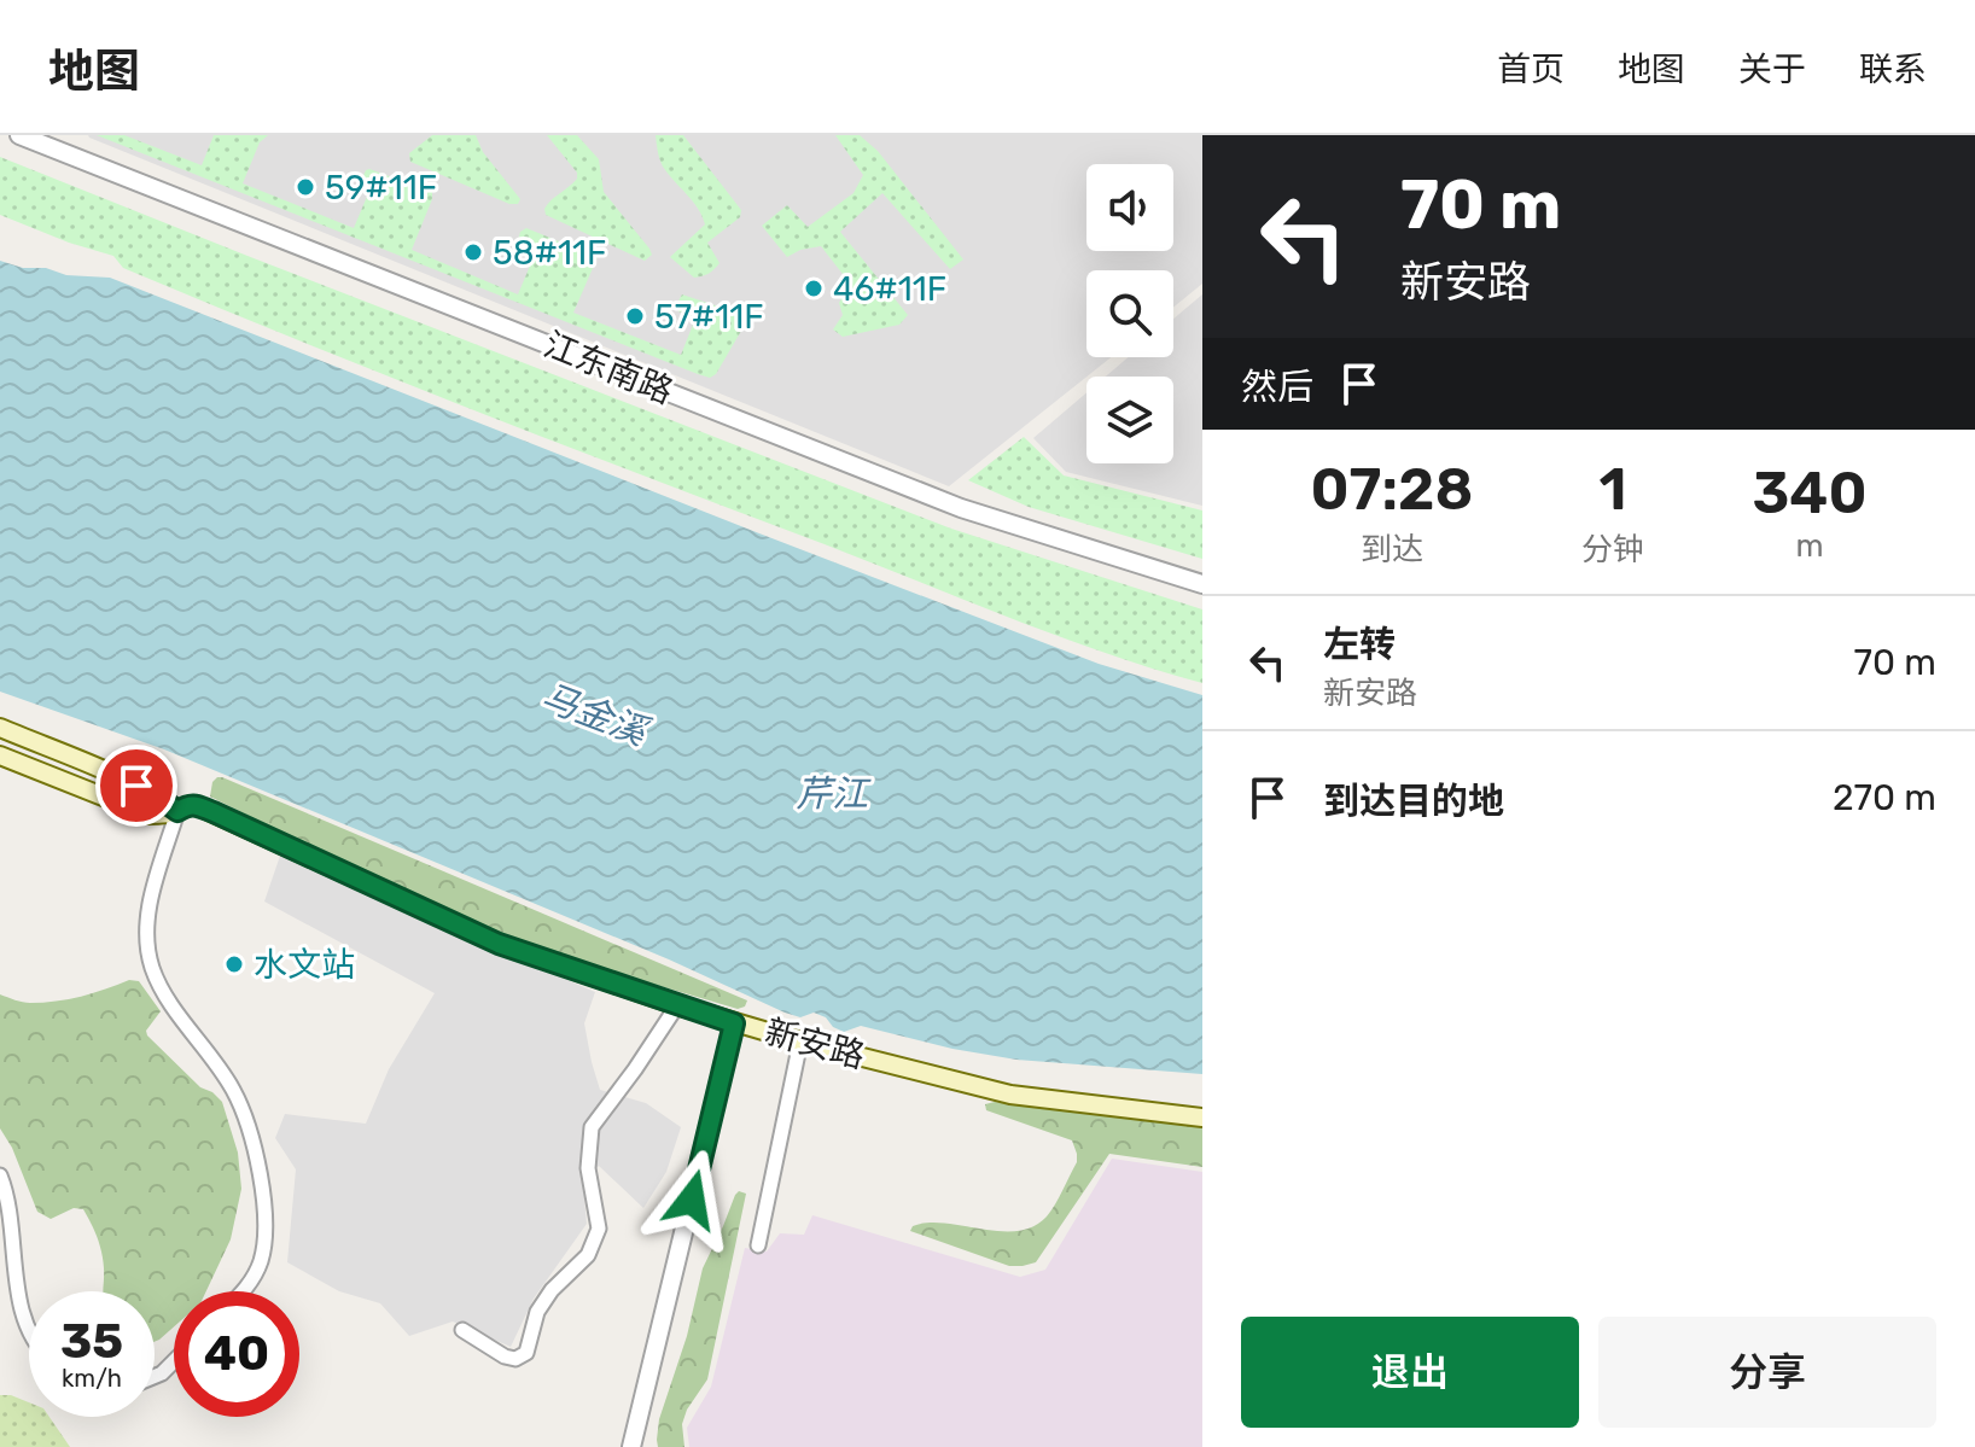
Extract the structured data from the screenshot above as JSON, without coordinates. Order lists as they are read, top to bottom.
{
  "streets": {
    "main road": ["新安路"],
    "street": ["江东南路"]
  },
  "water": ["马金溪", "芹江"],
  "places": [
    "59#11F",
    "58#11F",
    "46#11F",
    "57#11F",
    "水文站"
  ],
  "page": {
    "header": "地图",
    "nav": [
      "首页",
      "地图",
      "关于",
      "联系"
    ],
    "turn": ["70 m", "新安路"],
    "then": "然后",
    "eta": [
      "07:28",
      "到达",
      "1",
      "分钟",
      "340",
      "m"
    ],
    "list": [
      {
        "name": "左转",
        "note": "新安路",
        "value": "70 m"
      },
      {
        "name": "到达目的地",
        "value": "270 m"
      }
    ],
    "speed": "35 km/h",
    "limit": "40",
    "buttons": ["退出", "分享"]
  }
}
